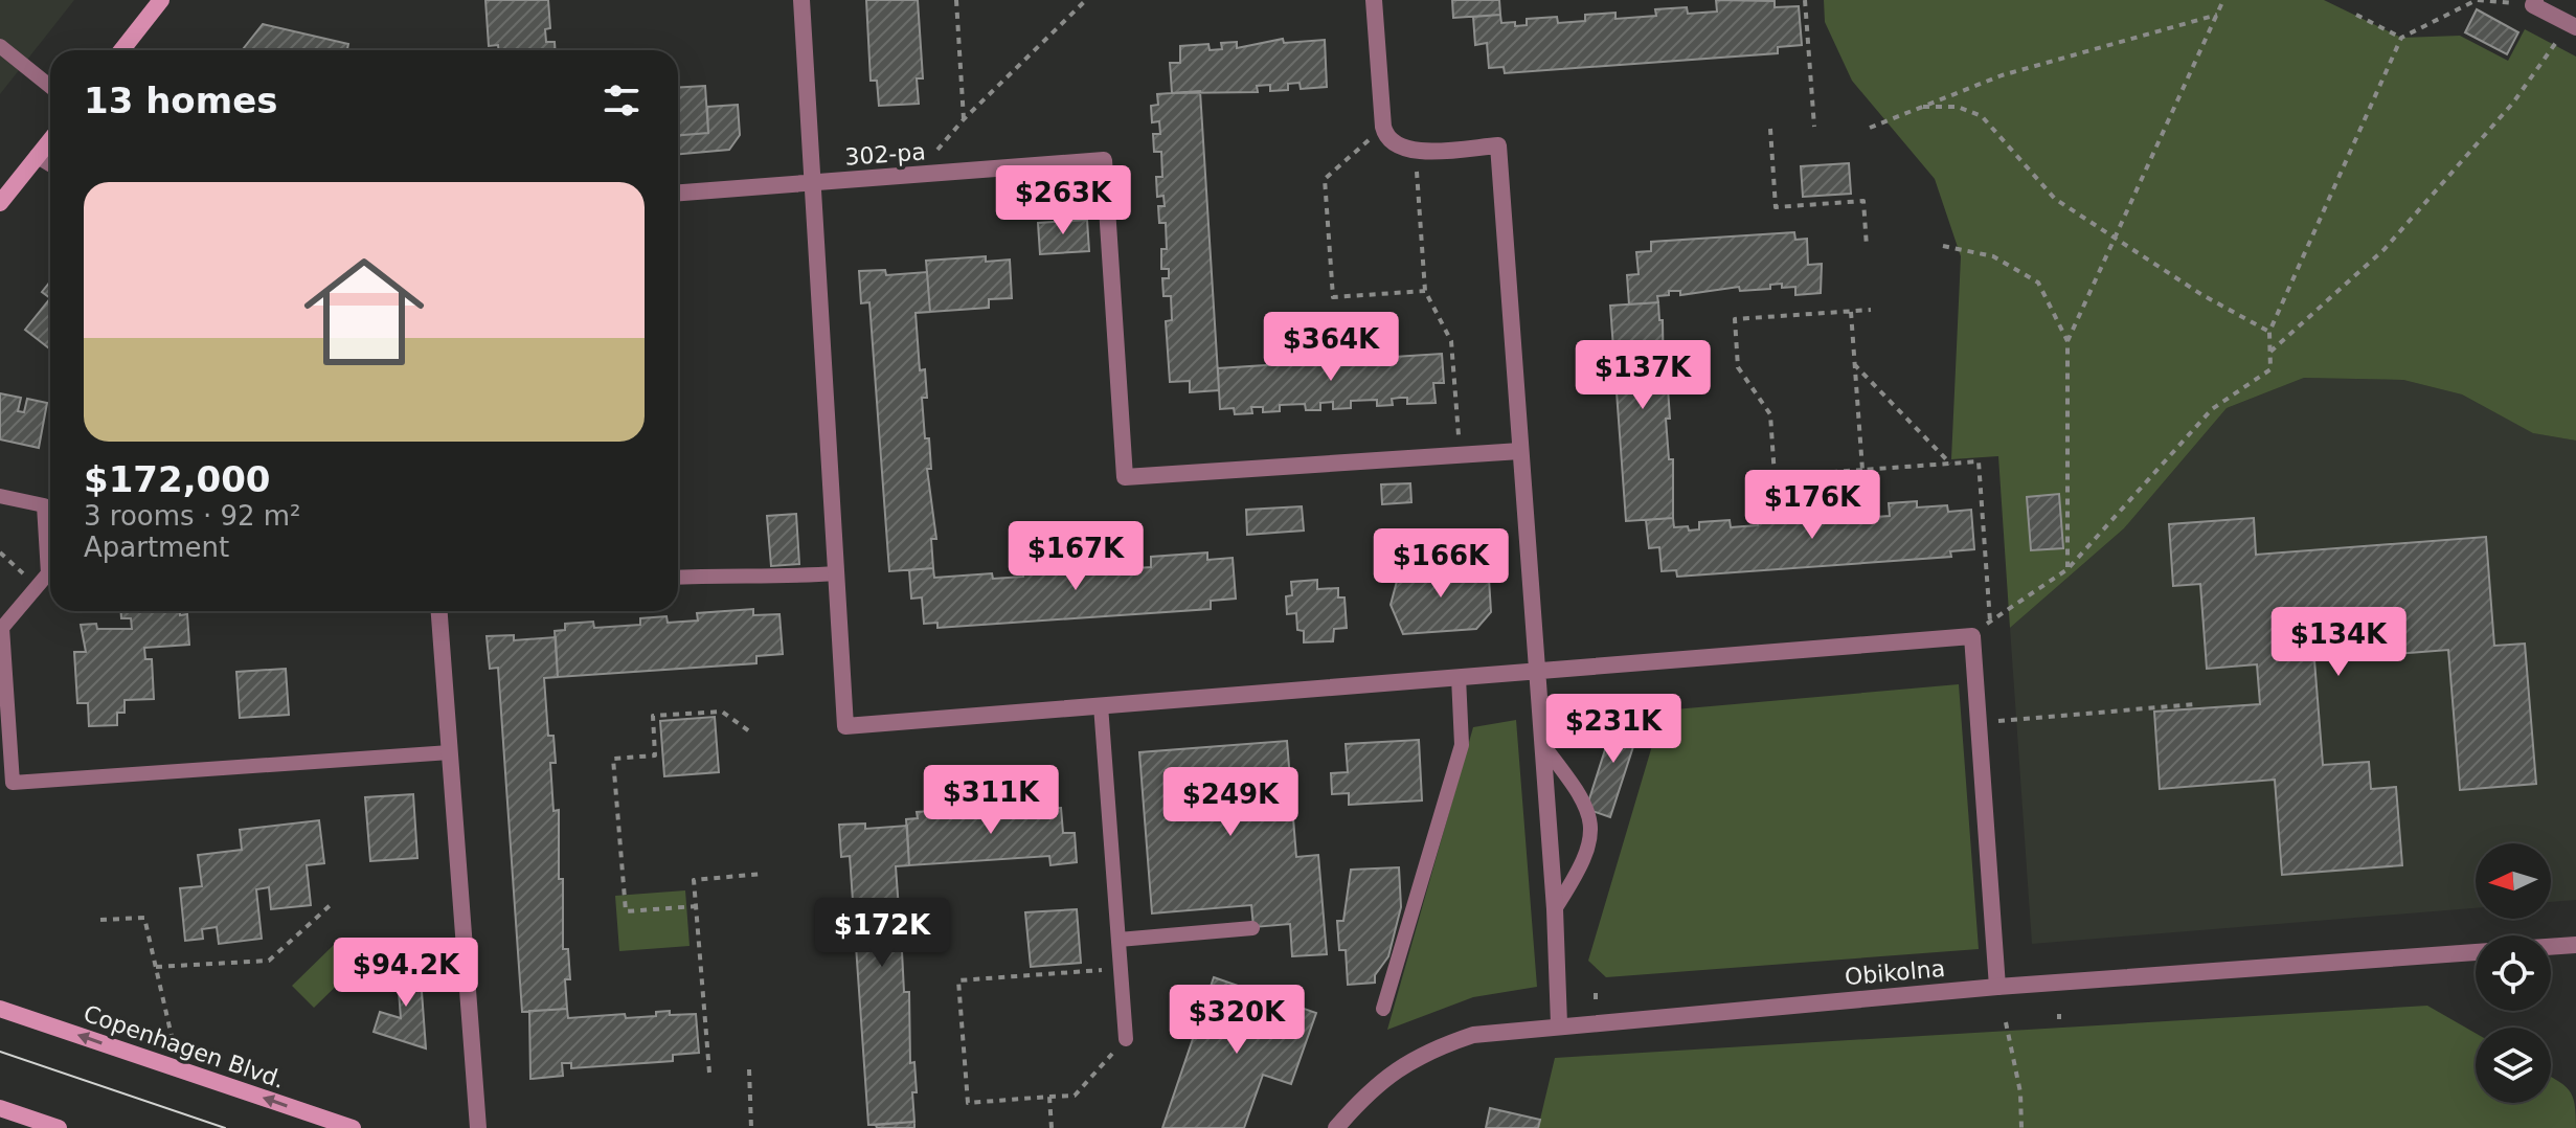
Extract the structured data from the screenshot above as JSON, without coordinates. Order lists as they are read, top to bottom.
{
  "streets": {
    "main road": ["Copenhagen Blvd."],
    "street": ["302-ра", "Obikolna"]
  },
  "one_way": ["Copenhagen Blvd."],
  "north": "left",
  "page": {
    "heading": "13 homes",
    "list": [
      {
        "name": "$172,000",
        "note": "3 rooms · 92 m² · Apartment"
      }
    ],
    "price": [
      "$263K",
      "$364K",
      "$137K",
      "$176K",
      "$167K",
      "$166K",
      "$134K",
      "$231K",
      "$311K",
      "$249K",
      "$172K",
      "$94.2K",
      "$320K"
    ]
  }
}
